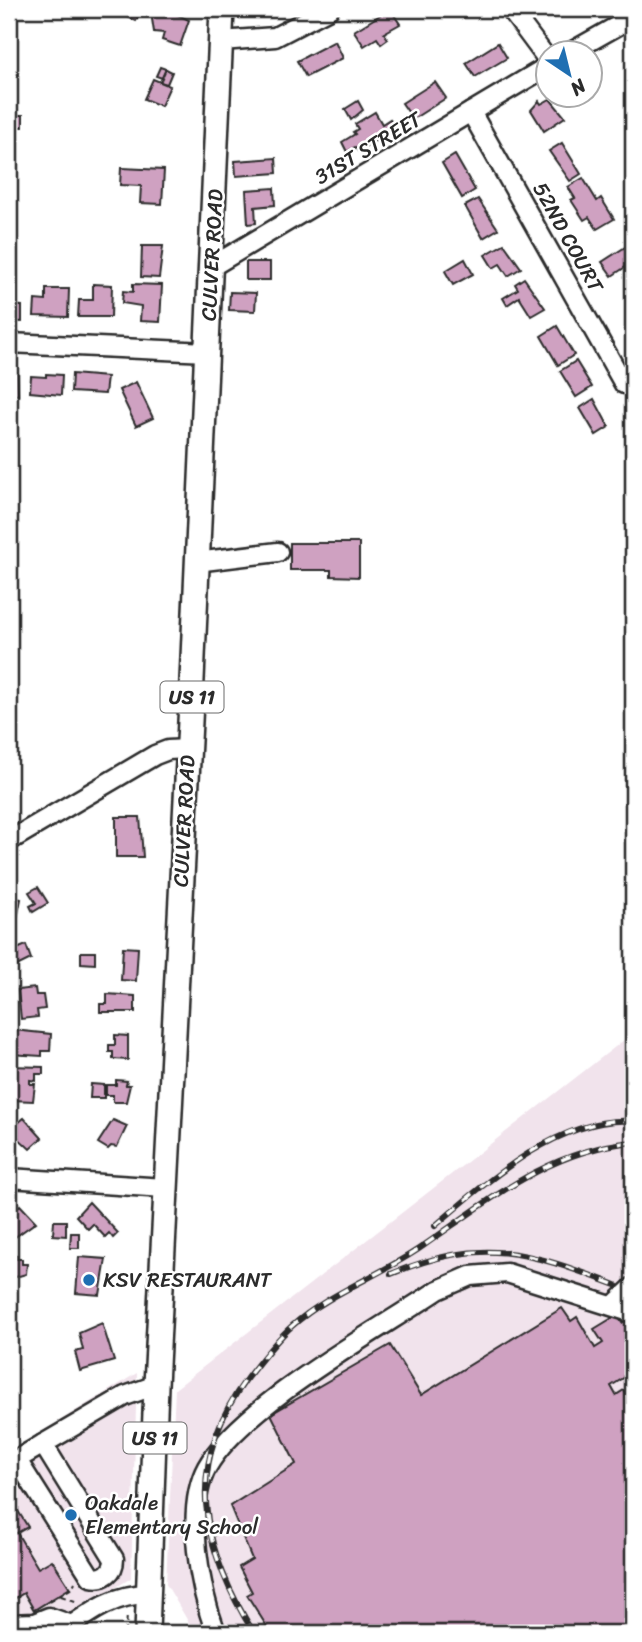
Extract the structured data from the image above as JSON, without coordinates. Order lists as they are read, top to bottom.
{
  "streets": {
    "main road": ["CULVER ROAD", "US 11"],
    "street": ["31ST STREET", "52ND COURT"]
  },
  "crossings": [
    ["31ST STREET", "52ND COURT"],
    ["31ST STREET", "CULVER ROAD"]
  ],
  "places": ["KSV RESTAURANT", "Oakdale Elementary School"],
  "north": "bottom right"
}
